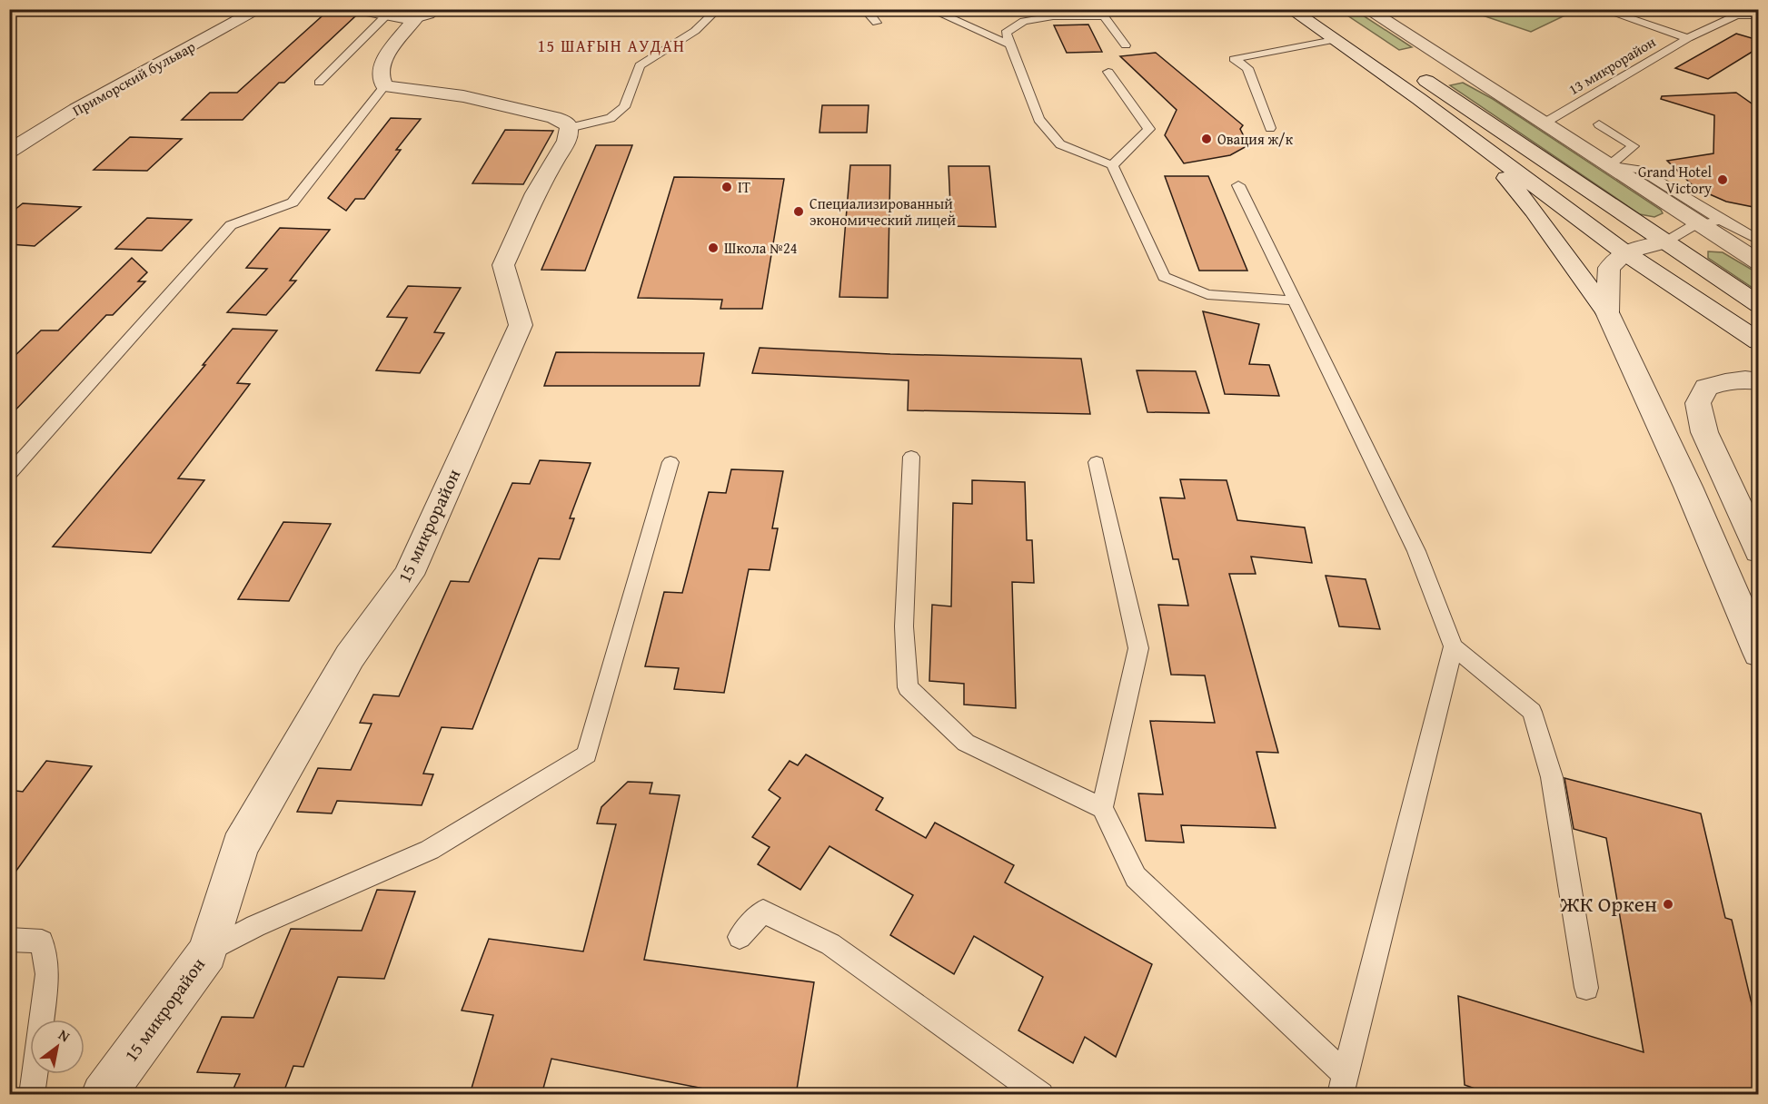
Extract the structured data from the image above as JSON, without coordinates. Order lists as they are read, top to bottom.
{
  "streets": {
    "street": ["Приморский бульвар", "15 микрорайон"],
    "lane": ["13 микрорайон"]
  },
  "districts": ["15 ШАҒЫН АУДАН"],
  "places": [
    "Овация ж/к",
    "Grand Hotel Victory",
    "IT",
    "Специализированный экономический лицей",
    "Школа №24",
    "ЖК Оркен"
  ],
  "north": "top right"
}
